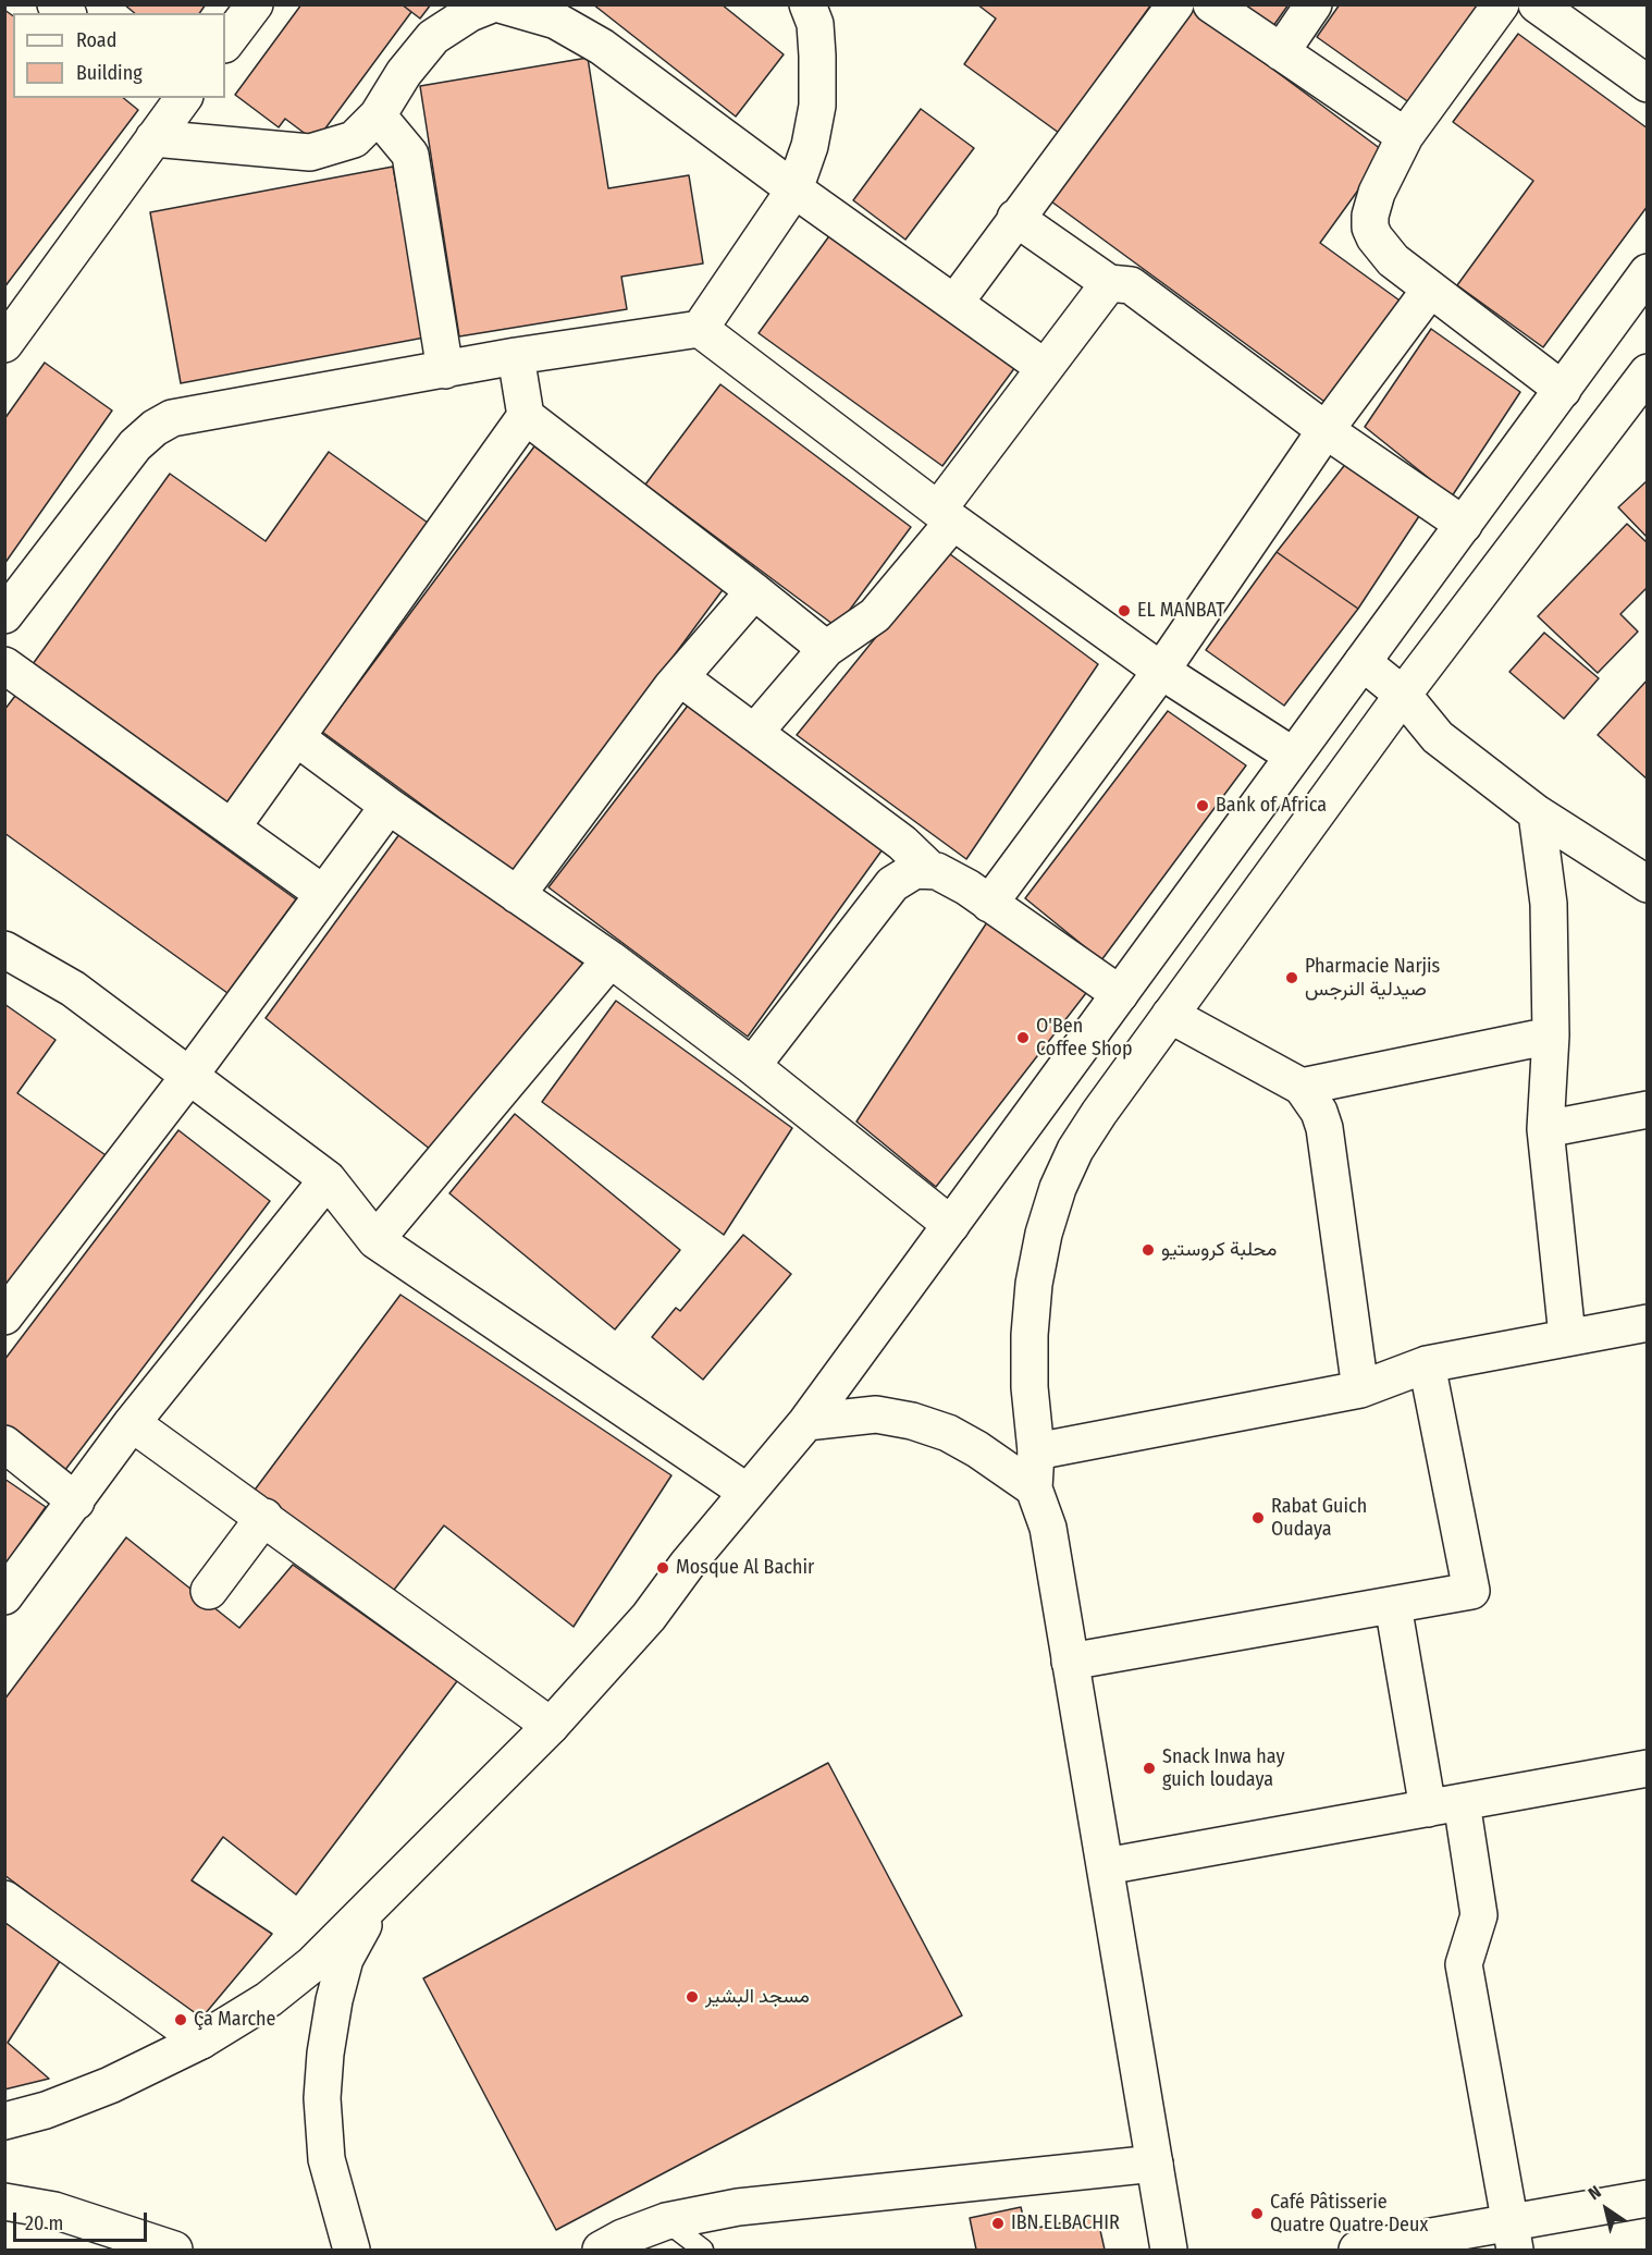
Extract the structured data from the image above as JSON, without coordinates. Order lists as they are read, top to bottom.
{
  "places": [
    "EL MANBAT",
    "Bank of Africa",
    "Pharmacie Narjis صيدلية النرجس",
    "O'Ben Coffee Shop",
    "محلبة كروستيو",
    "Rabat Guich Oudaya",
    "Mosque Al Bachir",
    "Snack Inwa hay guich loudaya",
    "مسجد البشير",
    "Ça Marche",
    "Café Pâtisserie Quatre Quatre Deux",
    "IBN ELBACHIR"
  ],
  "legend": ["Road", "Building"],
  "scale_bar": "20 m",
  "north": "top left"
}
